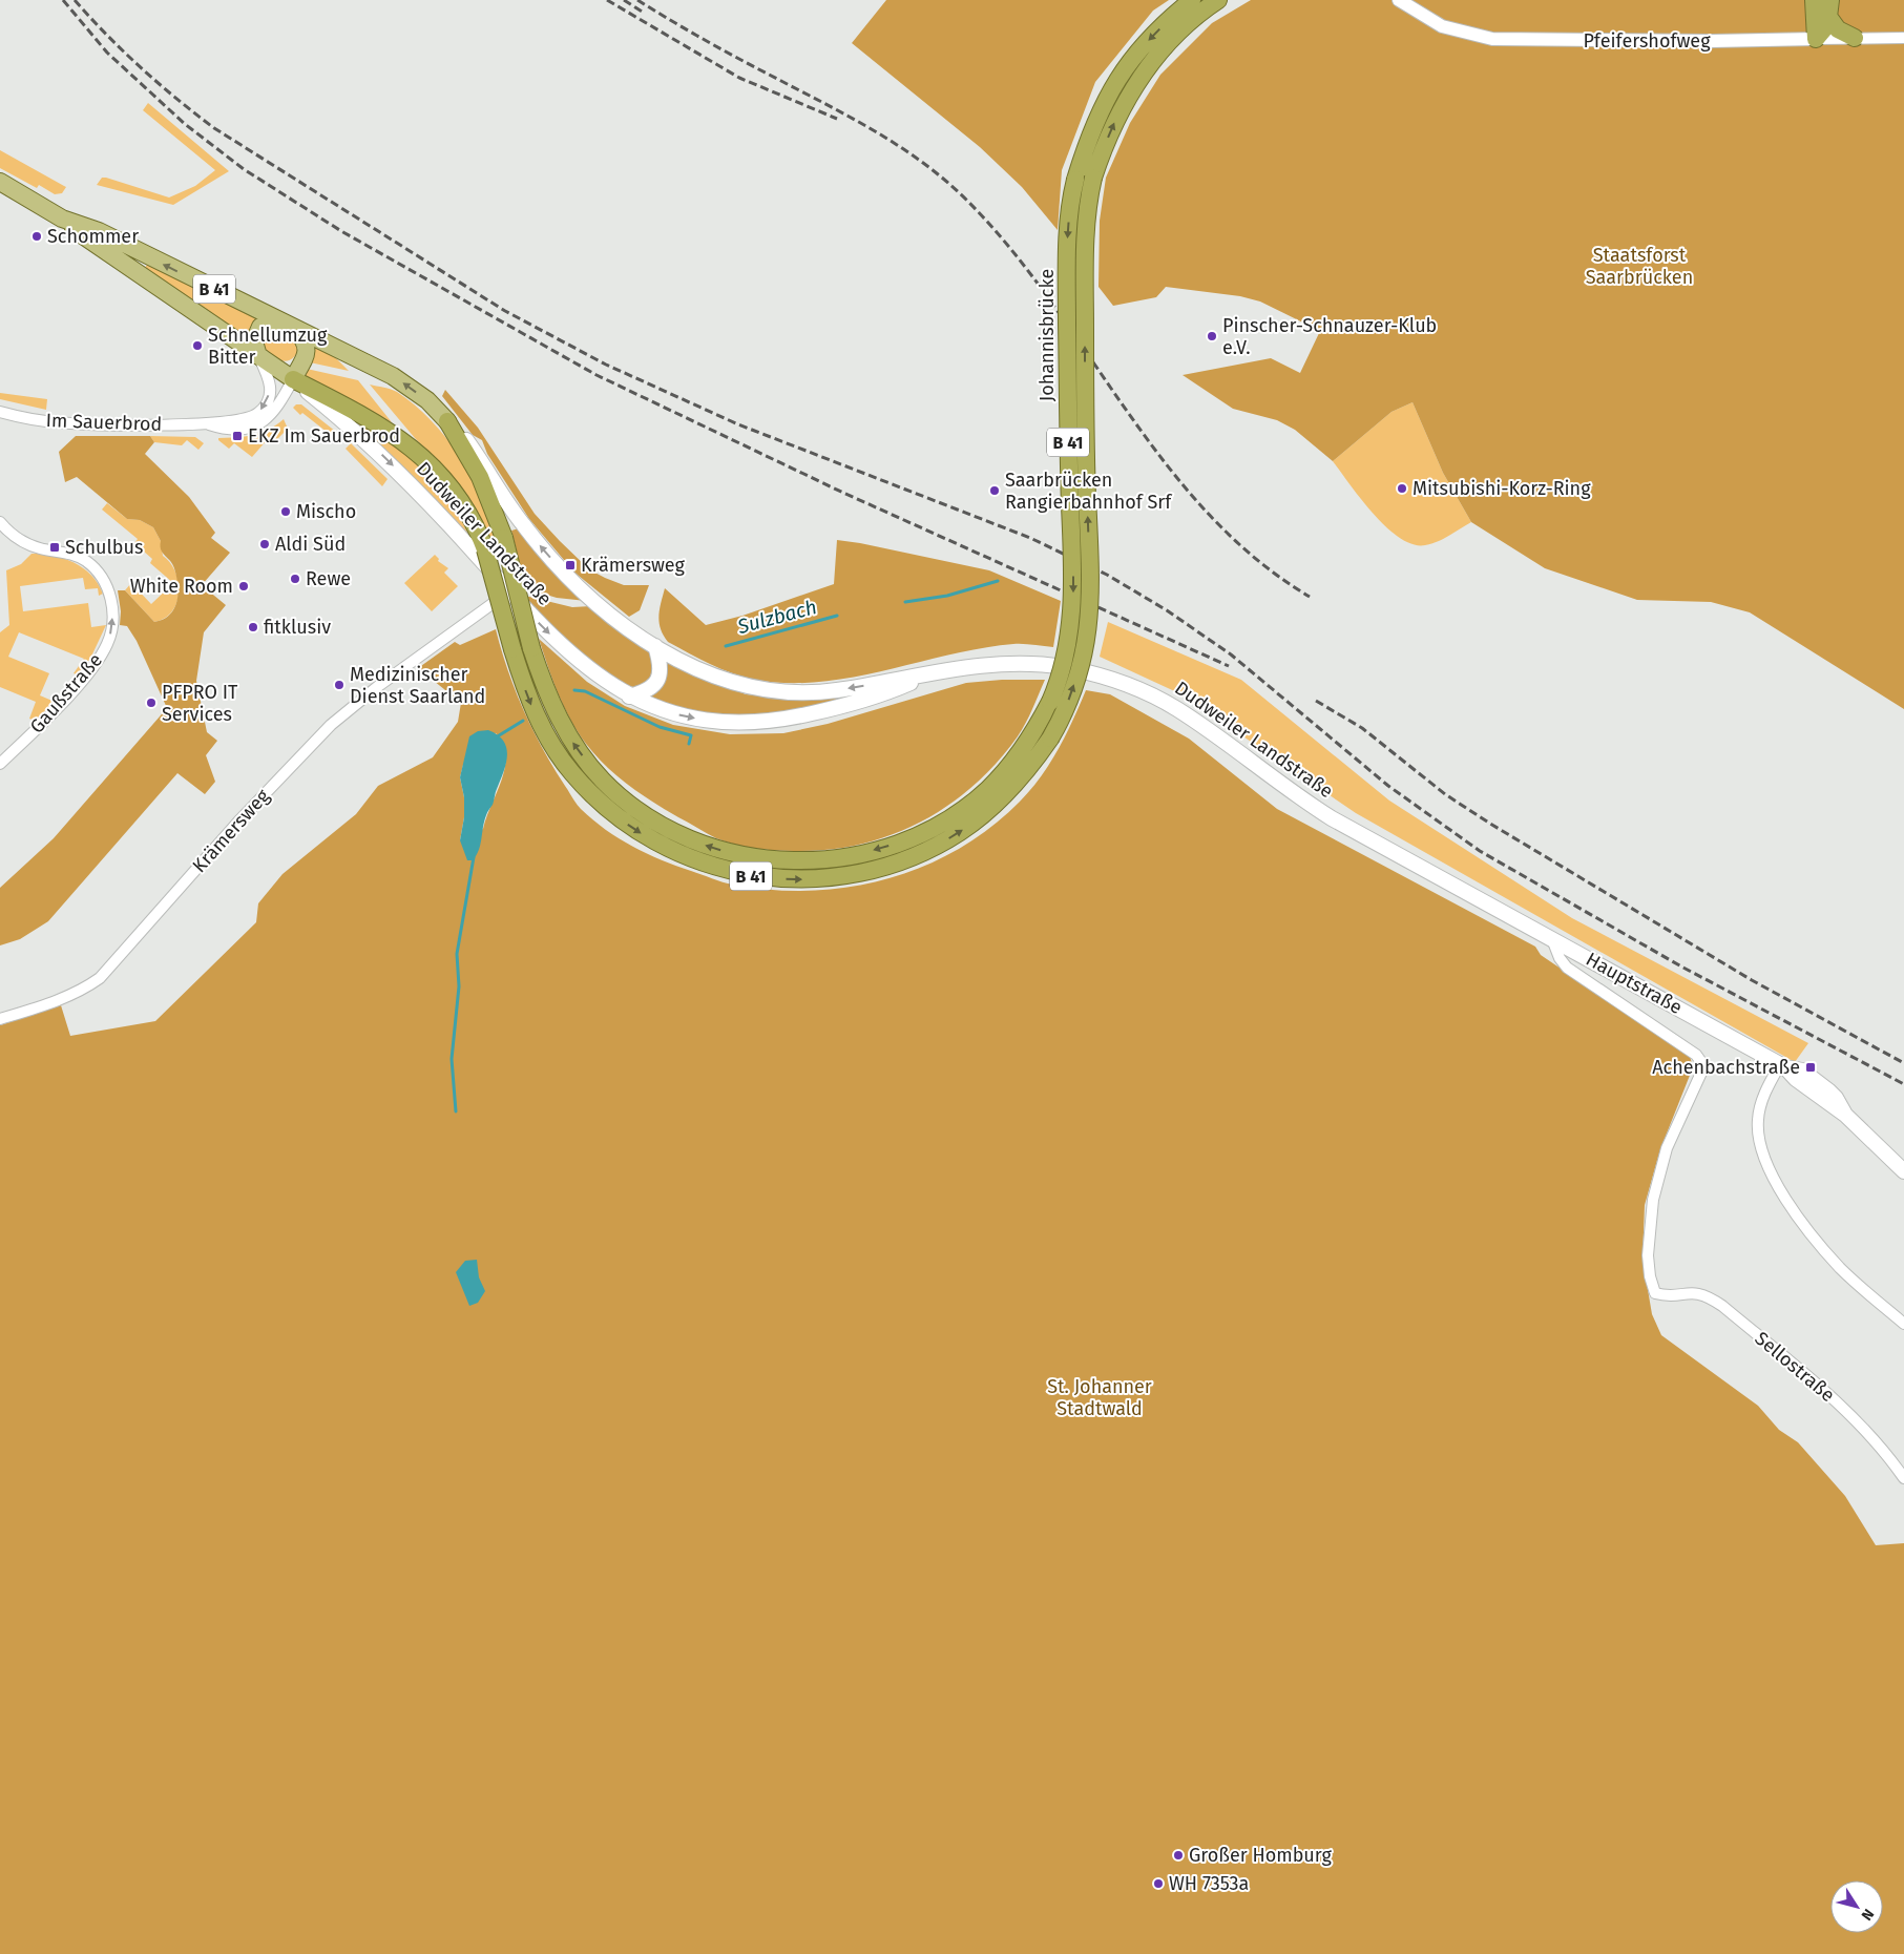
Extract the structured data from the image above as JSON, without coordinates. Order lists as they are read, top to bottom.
{
  "streets": {
    "highway": ["B 41", "Johannisbrücke"],
    "main road": ["Dudweiler Landstraße", "Hauptstraße"],
    "street": [
      "Pfeifershofweg",
      "Im Sauerbrod",
      "Gaußstraße",
      "Krämersweg",
      "Sellostraße"
    ]
  },
  "crossings": [
    ["Johannisbrücke", "Im Sauerbrod"],
    ["Johannisbrücke", "Dudweiler Landstraße"],
    ["Im Sauerbrod", "Dudweiler Landstraße"],
    ["Dudweiler Landstraße", "Krämersweg"],
    ["Dudweiler Landstraße", "Hauptstraße"],
    ["Hauptstraße", "Sellostraße"]
  ],
  "water": ["Sulzbach"],
  "parks": ["Staatsforst Saarbrücken", "St. Johanner Stadtwald"],
  "places": {
    "other": [
      "Schommer",
      "Pinscher-Schnauzer-Klub e.V.",
      "Schnellumzug Bitter",
      "Mitsubishi-Korz-Ring",
      "Saarbrücken Rangierbahnhof Srf",
      "Mischo",
      "Aldi Süd",
      "Rewe",
      "White Room",
      "fitklusiv",
      "Medizinischer Dienst Saarland",
      "PFPRO IT Services",
      "Großer Homburg",
      "WH 7353a"
    ],
    "transit": [
      "EKZ Im Sauerbrod",
      "Schulbus",
      "Krämersweg",
      "Achenbachstraße"
    ]
  },
  "north": "bottom right"
}
